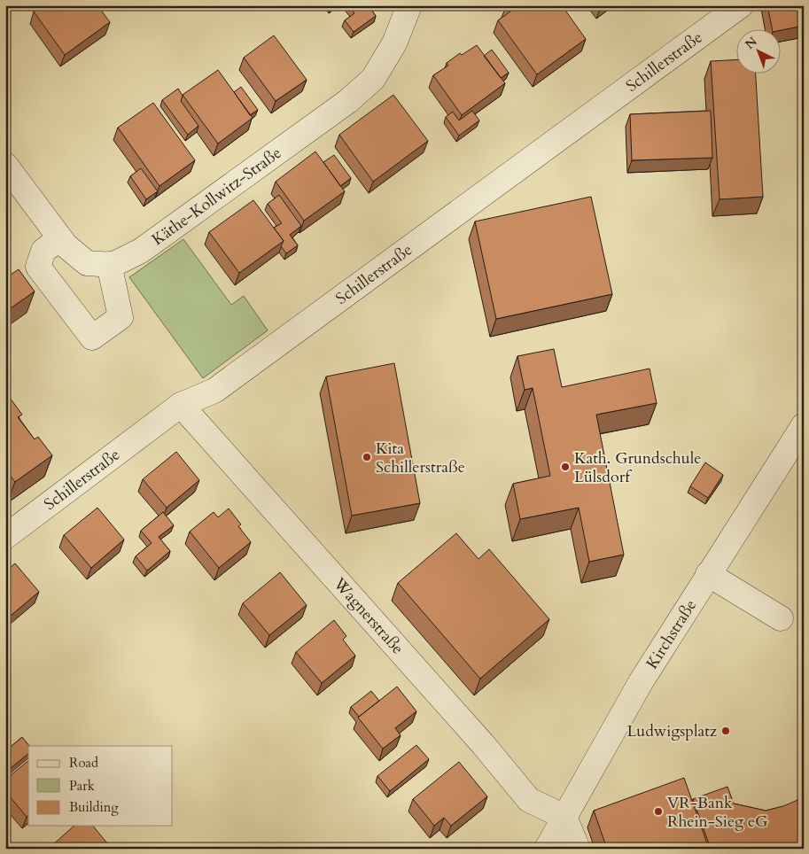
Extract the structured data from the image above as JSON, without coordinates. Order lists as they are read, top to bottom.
{
  "streets": {
    "street": [
      "Schillerstraße",
      "Käthe-Kollwitz-Straße",
      "Wagnerstraße",
      "Kirchstraße"
    ]
  },
  "crossings": [
    ["Schillerstraße", "Wagnerstraße"],
    ["Wagnerstraße", "Kirchstraße"]
  ],
  "places": [
    "Kita Schillerstraße",
    "Kath. Grundschule Lülsdorf",
    "Ludwigsplatz",
    "VR-Bank Rhein-Sieg eG"
  ],
  "legend": ["Road", "Park", "Building"],
  "north": "top left"
}
